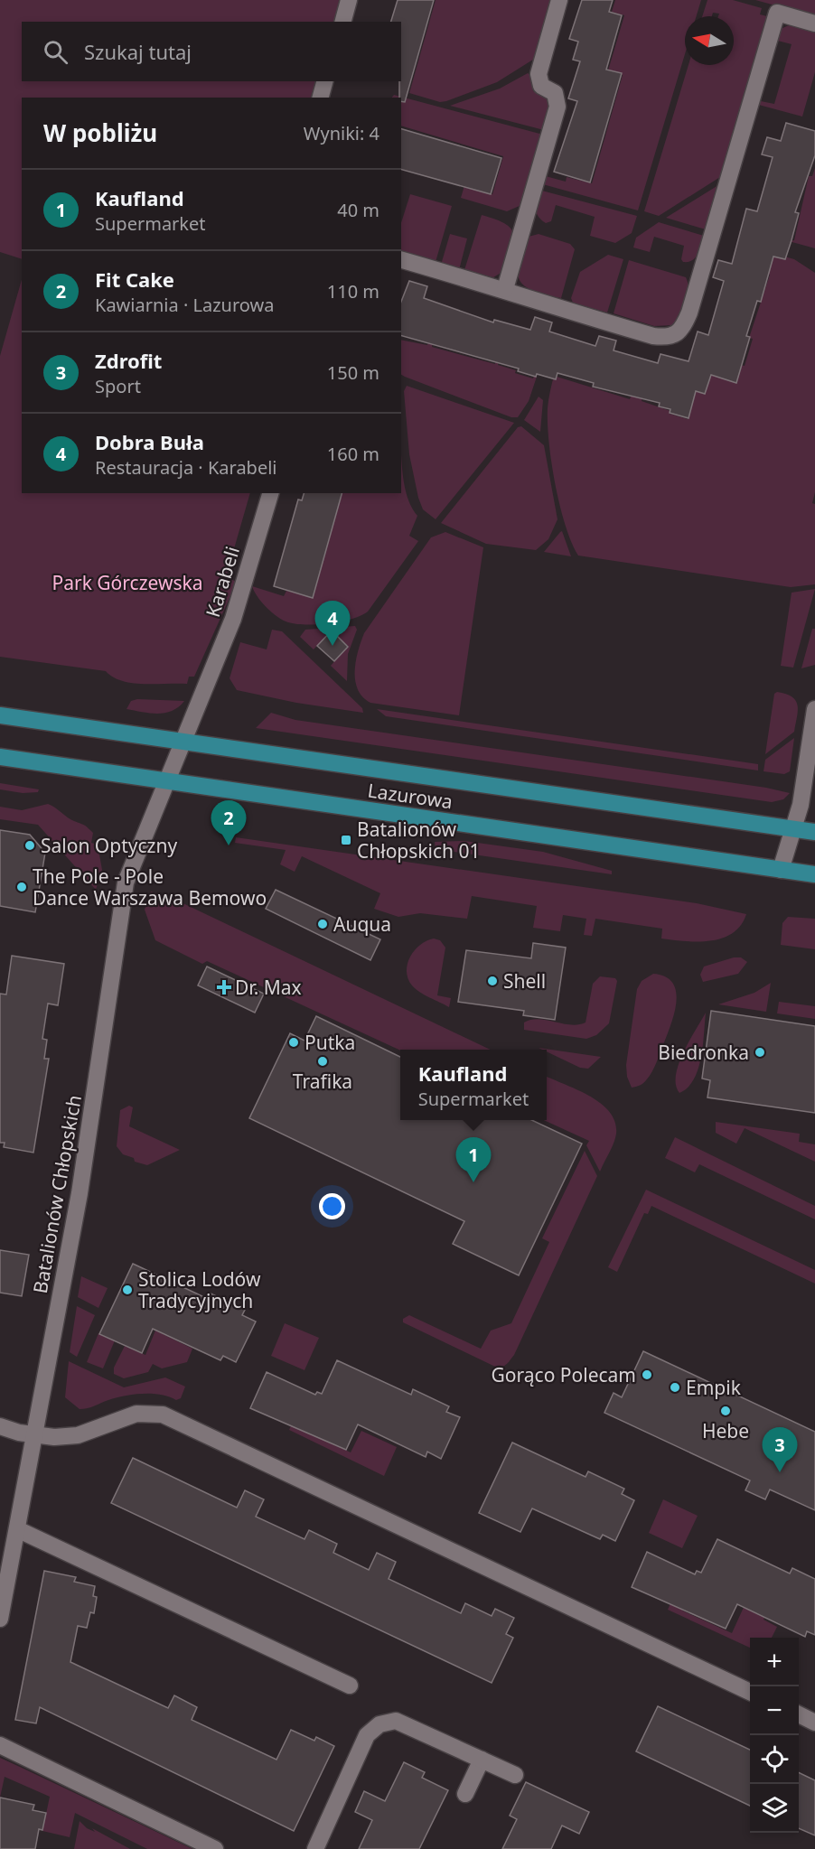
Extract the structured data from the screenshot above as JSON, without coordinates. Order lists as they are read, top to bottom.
{
  "streets": {
    "main road": ["Lazurowa"],
    "street": ["Karabeli", "Batalionów Chłopskich"]
  },
  "crossings": [
    ["Karabeli", "Lazurowa"],
    ["Karabeli", "Batalionów Chłopskich"],
    ["Lazurowa", "Batalionów Chłopskich"]
  ],
  "parks": ["Park Górczewska"],
  "places": {
    "transit": ["Batalionów Chłopskich 01"],
    "other": [
      "Salon Optyczny",
      "The Pole - Pole Dance Warszawa Bemowo",
      "Auqua",
      "Shell",
      "Putka",
      "Biedronka",
      "Trafika",
      "Stolica Lodów Tradycyjnych",
      "Gorąco Polecam",
      "Empik",
      "Hebe"
    ],
    "health": ["Dr. Max"]
  },
  "north": "left",
  "page": {
    "search": "Szukaj tutaj",
    "heading": ["W pobliżu", "Wyniki: 4"],
    "list": [
      {
        "mark": "1",
        "name": "Kaufland",
        "note": "Supermarket",
        "value": "40 m"
      },
      {
        "mark": "2",
        "name": "Fit Cake",
        "note": "Kawiarnia · Lazurowa",
        "value": "110 m"
      },
      {
        "mark": "3",
        "name": "Zdrofit",
        "note": "Sport",
        "value": "150 m"
      },
      {
        "mark": "4",
        "name": "Dobra Buła",
        "note": "Restauracja · Karabeli",
        "value": "160 m"
      }
    ],
    "pins": [
      "4",
      "2",
      "1",
      "3"
    ],
    "popup": ["Kaufland", "Supermarket"],
    "map_buttons": ["+", "−"]
  }
}
